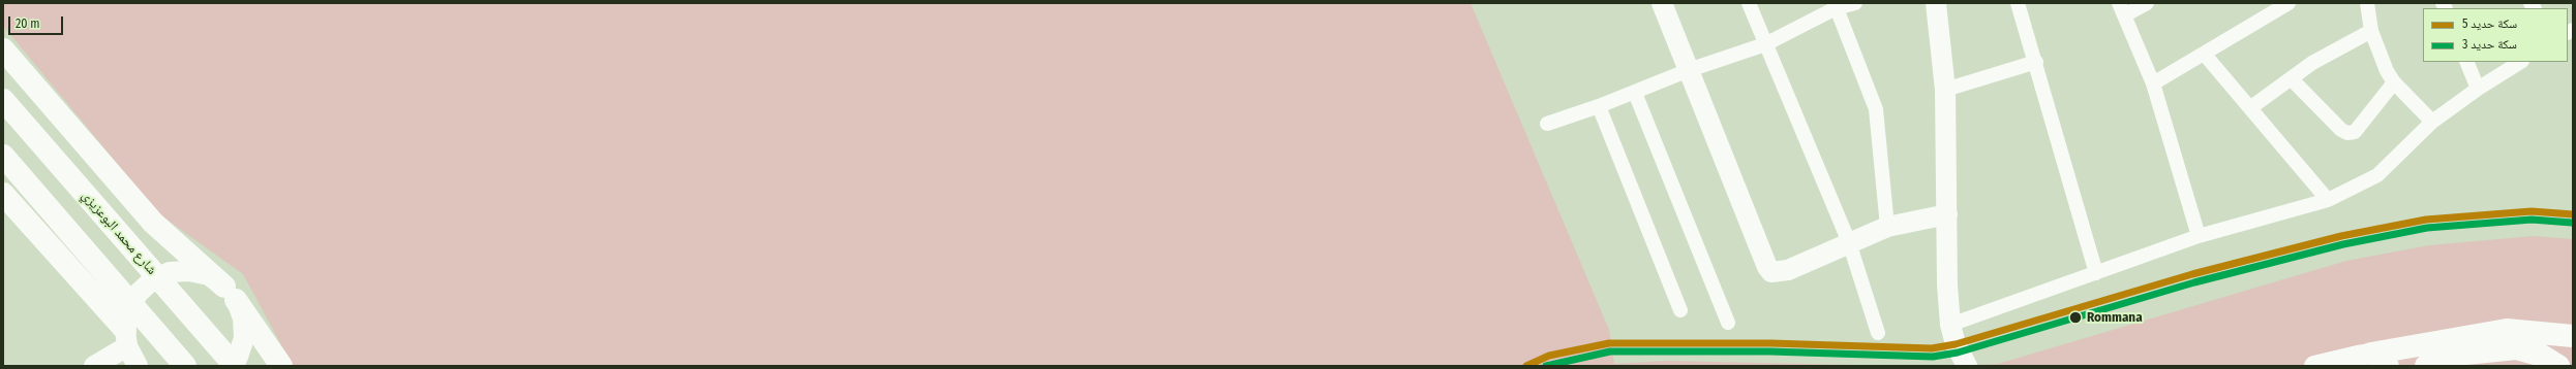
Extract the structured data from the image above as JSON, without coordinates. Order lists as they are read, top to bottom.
{
  "streets": {
    "highway": ["شارع محمد البوعزيزي"]
  },
  "places": ["Rommana"],
  "lines": ["rail line 5", "rail line 3"],
  "legend": ["سكة حديد 5", "سكة حديد 3"],
  "scale_bar": "20 m"
}
